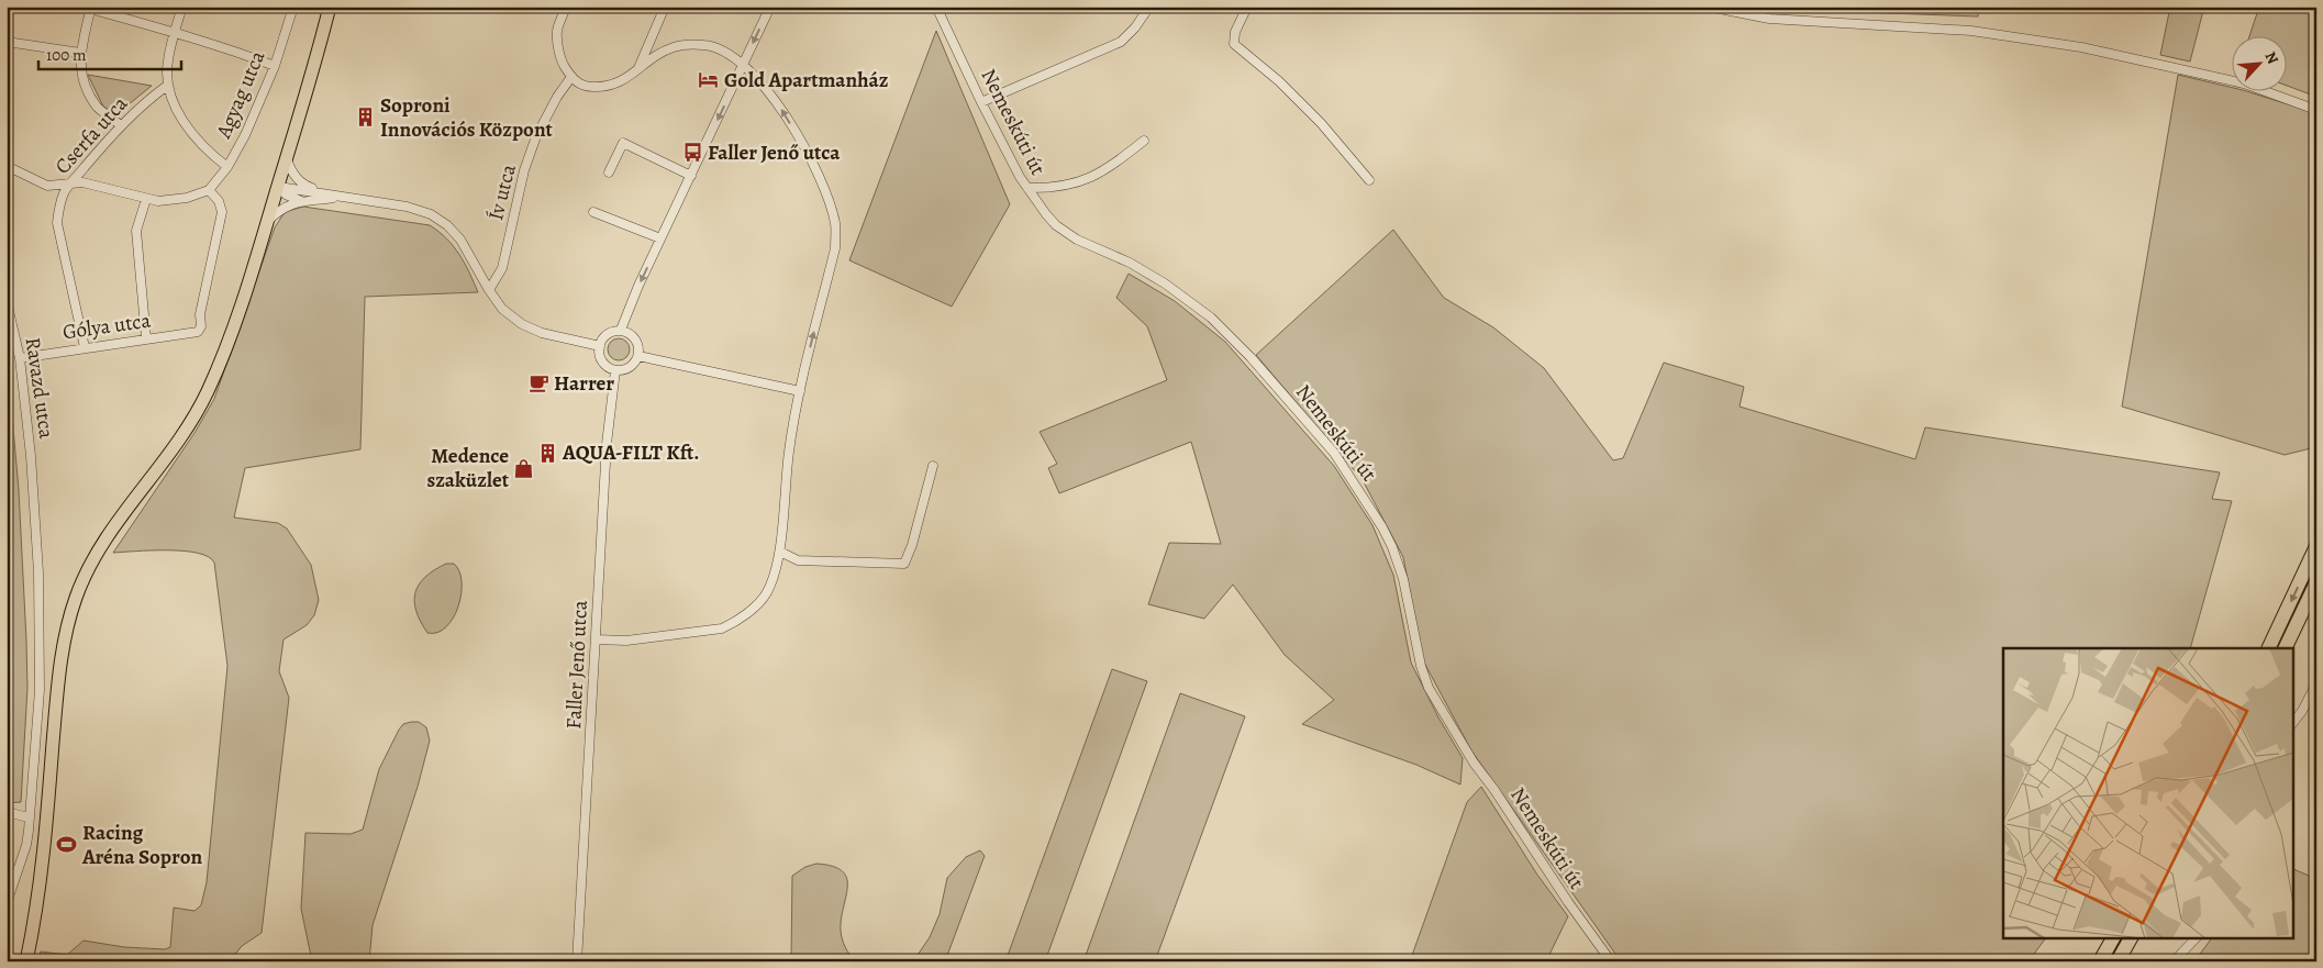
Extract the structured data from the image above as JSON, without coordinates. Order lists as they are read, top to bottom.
{
  "streets": {
    "street": [
      "Agyag utca",
      "Nemeskúti út",
      "Cserfa utca",
      "Ív utca",
      "Gólya utca",
      "Ravazd utca",
      "Faller Jenő utca"
    ]
  },
  "crossings": [
    ["Agyag utca", "Gólya utca"],
    ["Cserfa utca", "Gólya utca"],
    ["Gólya utca", "Ravazd utca"]
  ],
  "places": {
    "hotel": ["Gold Apartmanház"],
    "building": ["Soproni Innovációs Központ", "AQUA-FILT Kft."],
    "bus stop": ["Faller Jenő utca"],
    "cafe": ["Harrer"],
    "shop": ["Medence szaküzlet"],
    "sports": ["Racing Aréna Sopron"]
  },
  "scale_bar": "100 m",
  "north": "top right"
}
